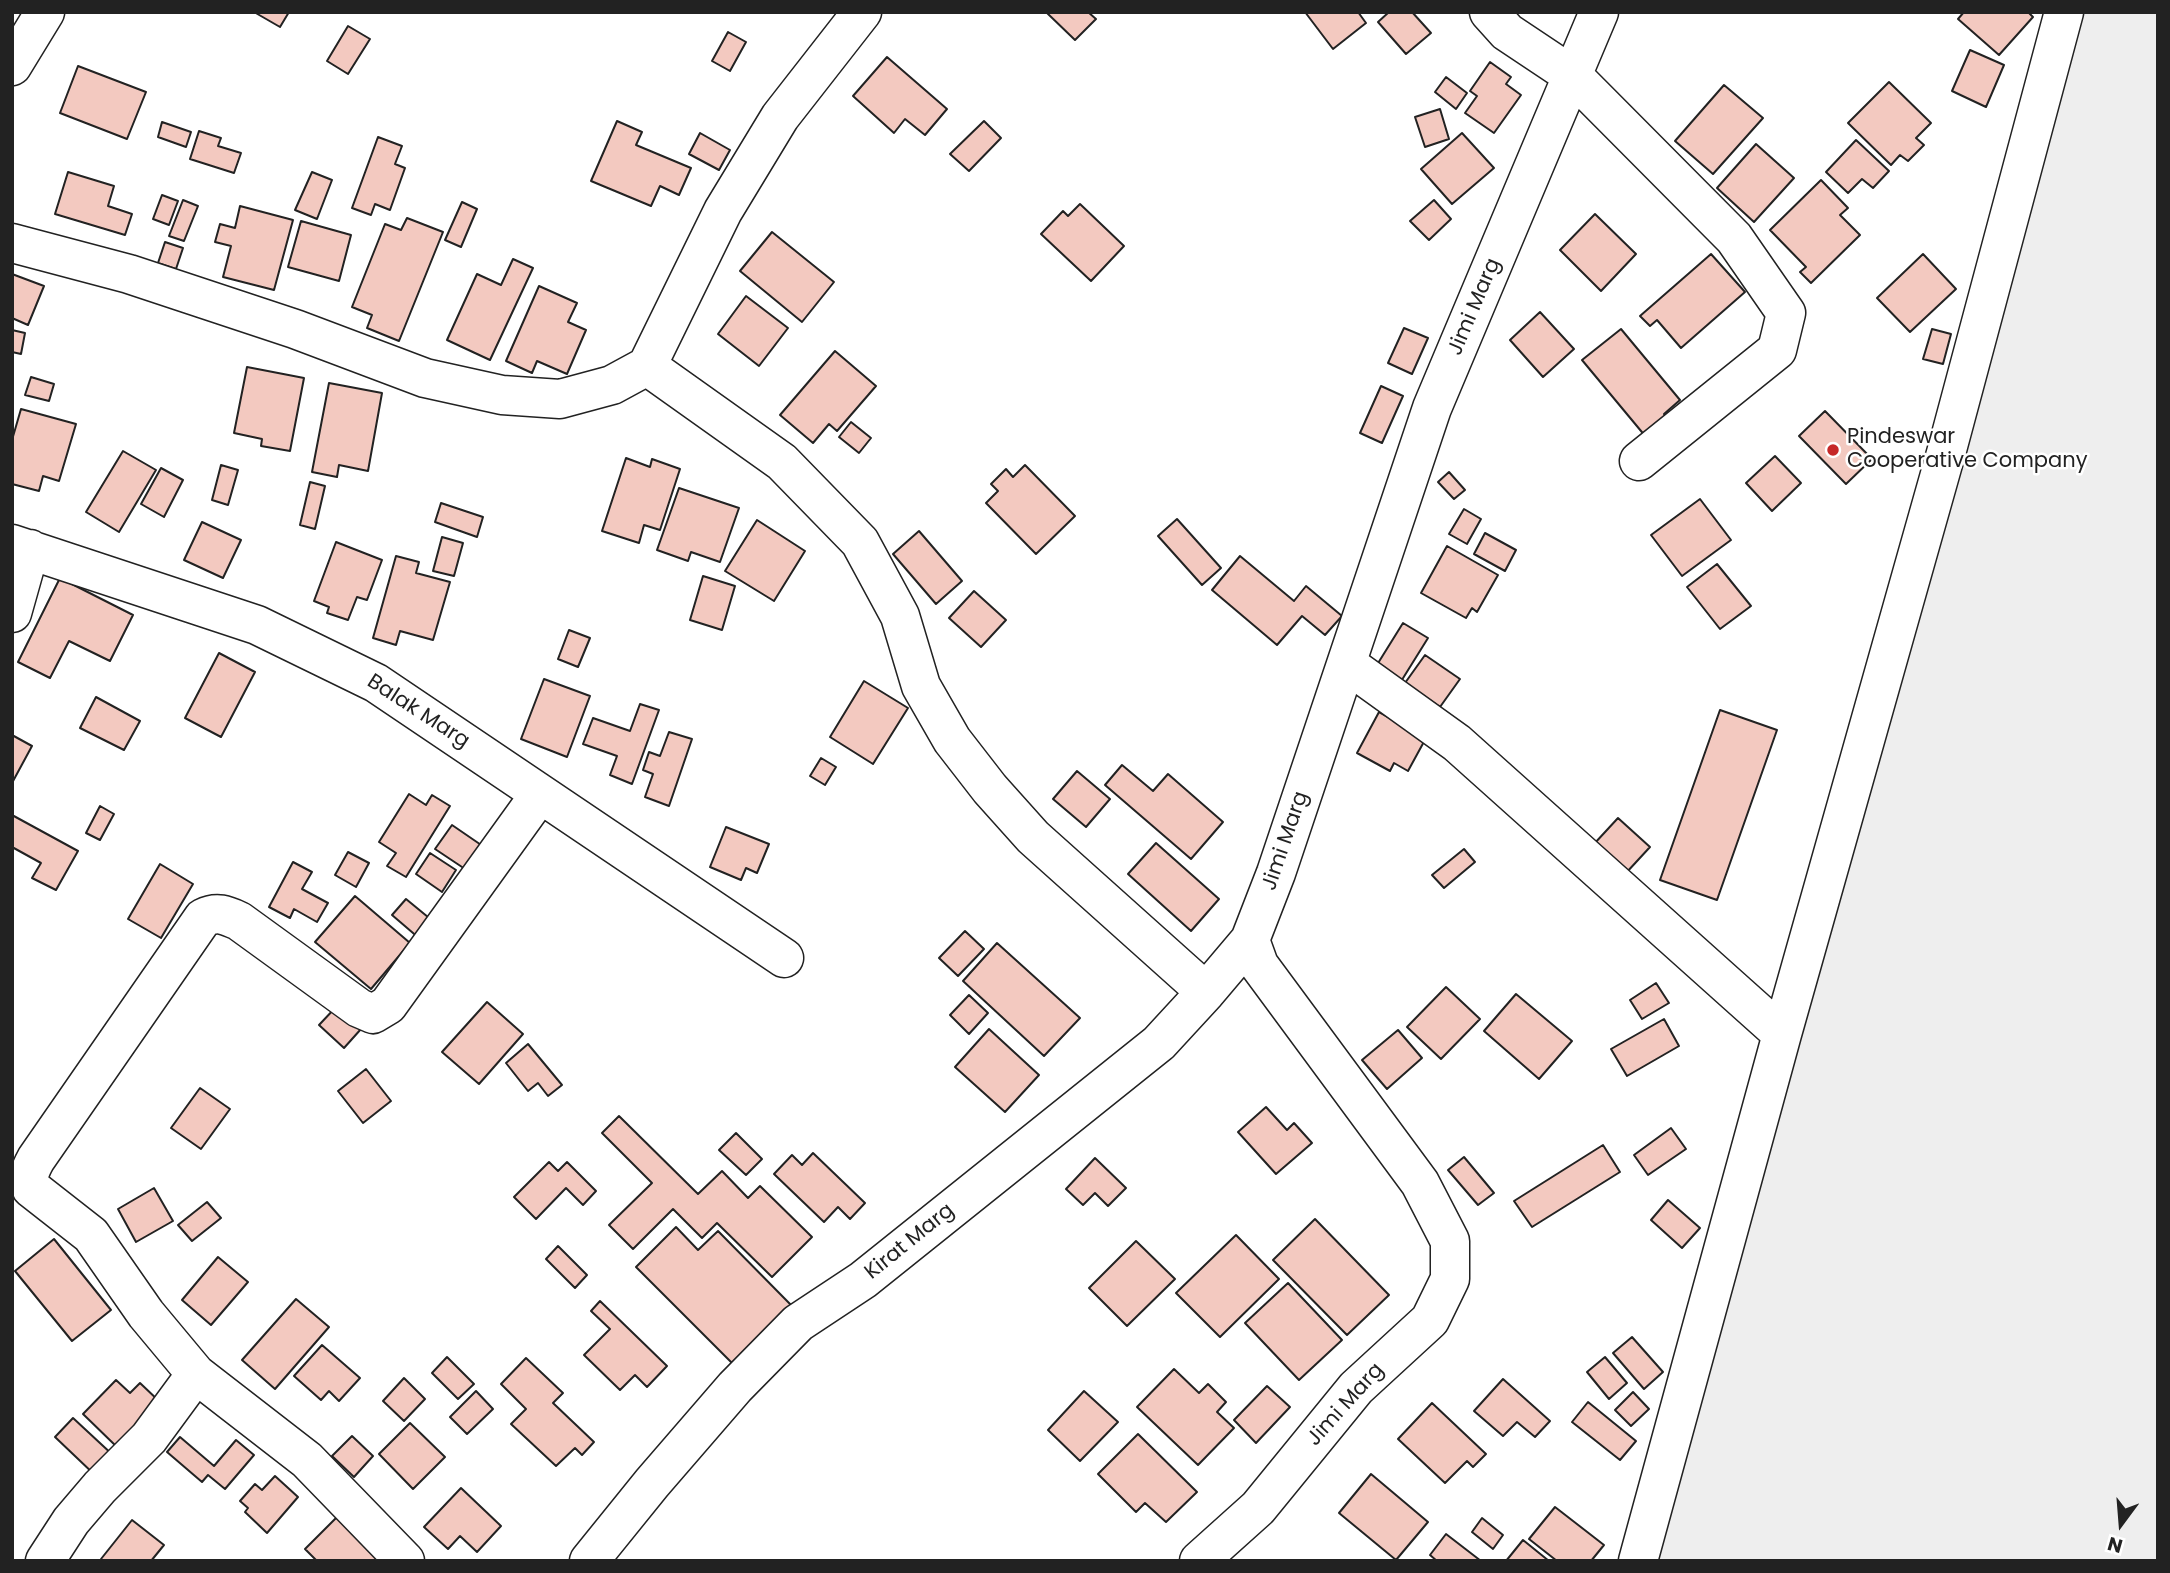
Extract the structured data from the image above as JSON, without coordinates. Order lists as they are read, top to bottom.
{
  "streets": {
    "street": ["Jimi Marg", "Balak Marg", "Kirat Marg"]
  },
  "crossings": [
    ["Jimi Marg", "Kirat Marg"]
  ],
  "places": ["Pindeswar Cooperative Company"],
  "north": "bottom"
}
